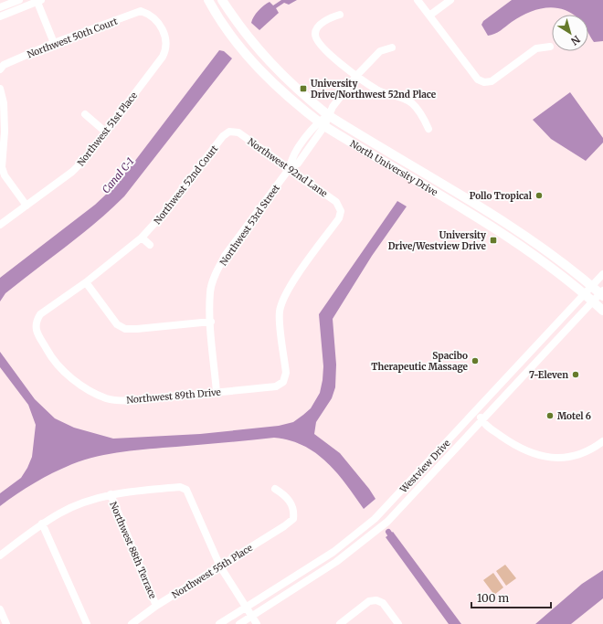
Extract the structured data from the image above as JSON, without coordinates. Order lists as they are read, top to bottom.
{
  "streets": {
    "main road": ["North University Drive"],
    "street": [
      "Northwest 50th Court",
      "Northwest 51st Place",
      "Northwest 92nd Lane",
      "Northwest 52nd Court",
      "Northwest 53rd Street",
      "Northwest 89th Drive",
      "Westview Drive",
      "Northwest 88th Terrace",
      "Northwest 55th Place"
    ]
  },
  "crossings": [
    ["Northwest 50th Court", "Northwest 51st Place"],
    ["Northwest 92nd Lane", "Northwest 52nd Court"],
    ["Northwest 92nd Lane", "Northwest 53rd Street"],
    ["Northwest 92nd Lane", "Northwest 89th Drive"],
    ["North University Drive", "Northwest 53rd Street"],
    ["North University Drive", "Westview Drive"],
    ["Northwest 52nd Court", "Northwest 89th Drive"],
    ["Northwest 53rd Street", "Northwest 89th Drive"],
    ["Northwest 88th Terrace", "Northwest 55th Place"]
  ],
  "water": ["Canal C-1"],
  "places": {
    "transit": ["University Drive/Northwest 52nd Place", "University Drive/Westview Drive"],
    "other": [
      "Pollo Tropical",
      "Spacibo Therapeutic Massage",
      "7-Eleven",
      "Motel 6"
    ]
  },
  "scale_bar": "100 m",
  "north": "bottom right"
}
